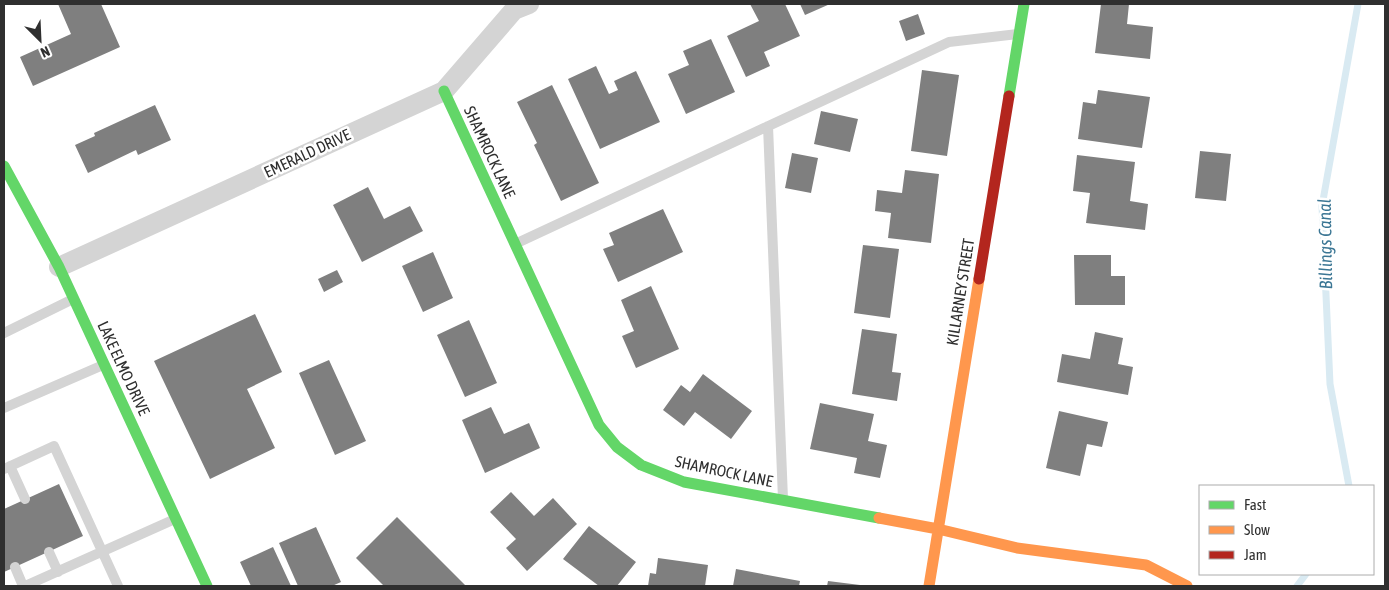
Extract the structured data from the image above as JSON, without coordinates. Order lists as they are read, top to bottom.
{
  "streets": {
    "street": [
      "SHAMROCK LANE",
      "EMERALD DRIVE",
      "KILLARNEY STREET",
      "LAKE ELMO DRIVE"
    ]
  },
  "crossings": [
    ["SHAMROCK LANE", "EMERALD DRIVE"],
    ["SHAMROCK LANE", "KILLARNEY STREET"],
    ["EMERALD DRIVE", "LAKE ELMO DRIVE"]
  ],
  "water": ["Billings Canal"],
  "legend": ["Fast", "Slow", "Jam"],
  "north": "bottom right"
}
